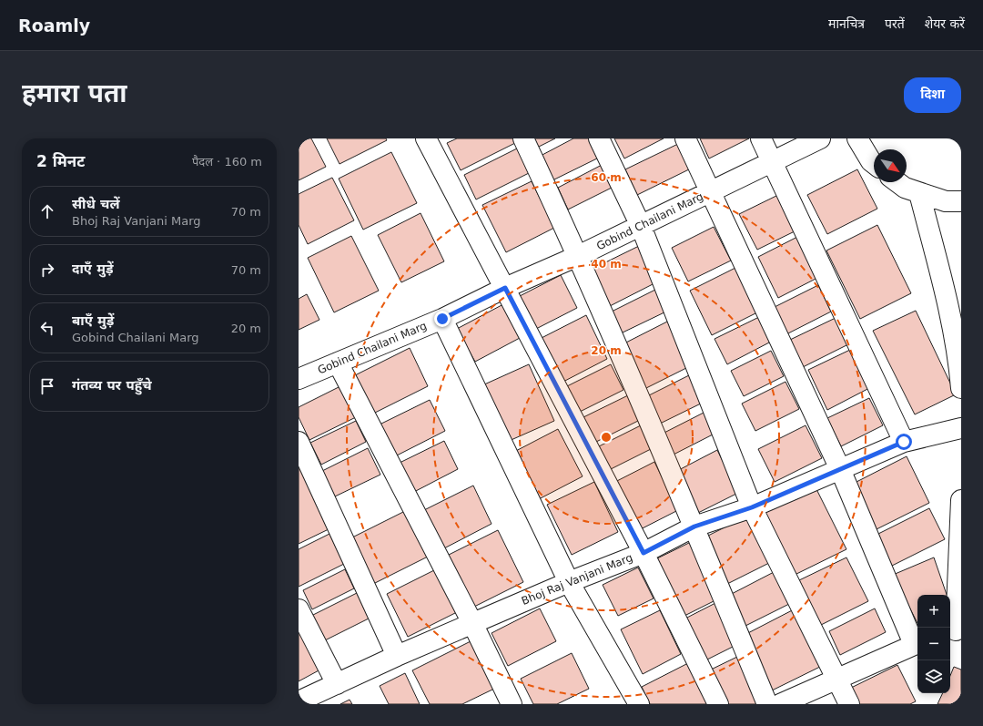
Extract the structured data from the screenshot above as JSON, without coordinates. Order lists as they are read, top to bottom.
{
  "streets": {
    "street": ["Gobind Chailani Marg", "Bhoj Raj Vanjani Marg"]
  },
  "north": "bottom right",
  "page": {
    "header": "Roamly",
    "nav": ["मानचित्र", "परतें", "शेयर करें"],
    "buttons": "दिशा",
    "title": "हमारा पता",
    "heading": ["2 मिनट", "पैदल · 160 m"],
    "list": [
      ["सीधे चलें", "Bhoj Raj Vanjani Marg", "70 m"],
      ["दाएँ मुड़ें", "70 m"],
      ["बाएँ मुड़ें", "Gobind Chailani Marg", "20 m"],
      "गंतव्य पर पहुँचे"
    ],
    "map_buttons": ["+", "−"]
  },
  "rings": ["60 m", "40 m", "20 m"]
}
